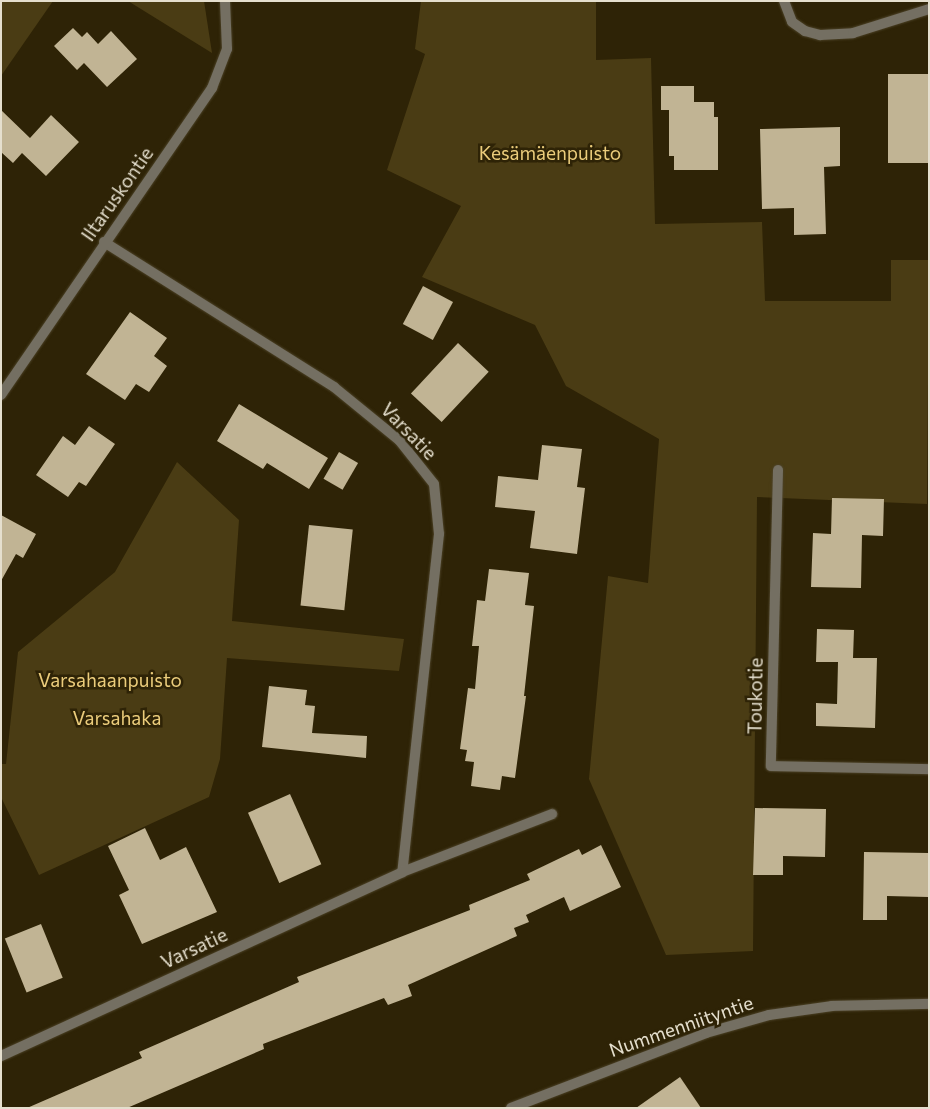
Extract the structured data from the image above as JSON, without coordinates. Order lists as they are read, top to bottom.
{
  "streets": {
    "street": [
      "Iltaruskontie",
      "Varsatie",
      "Toukotie",
      "Nummenniityntie"
    ]
  },
  "crossings": [
    ["Iltaruskontie", "Varsatie"]
  ],
  "parks": ["Kesämäenpuisto", "Varsahaanpuisto", "Varsahaka"]
}
